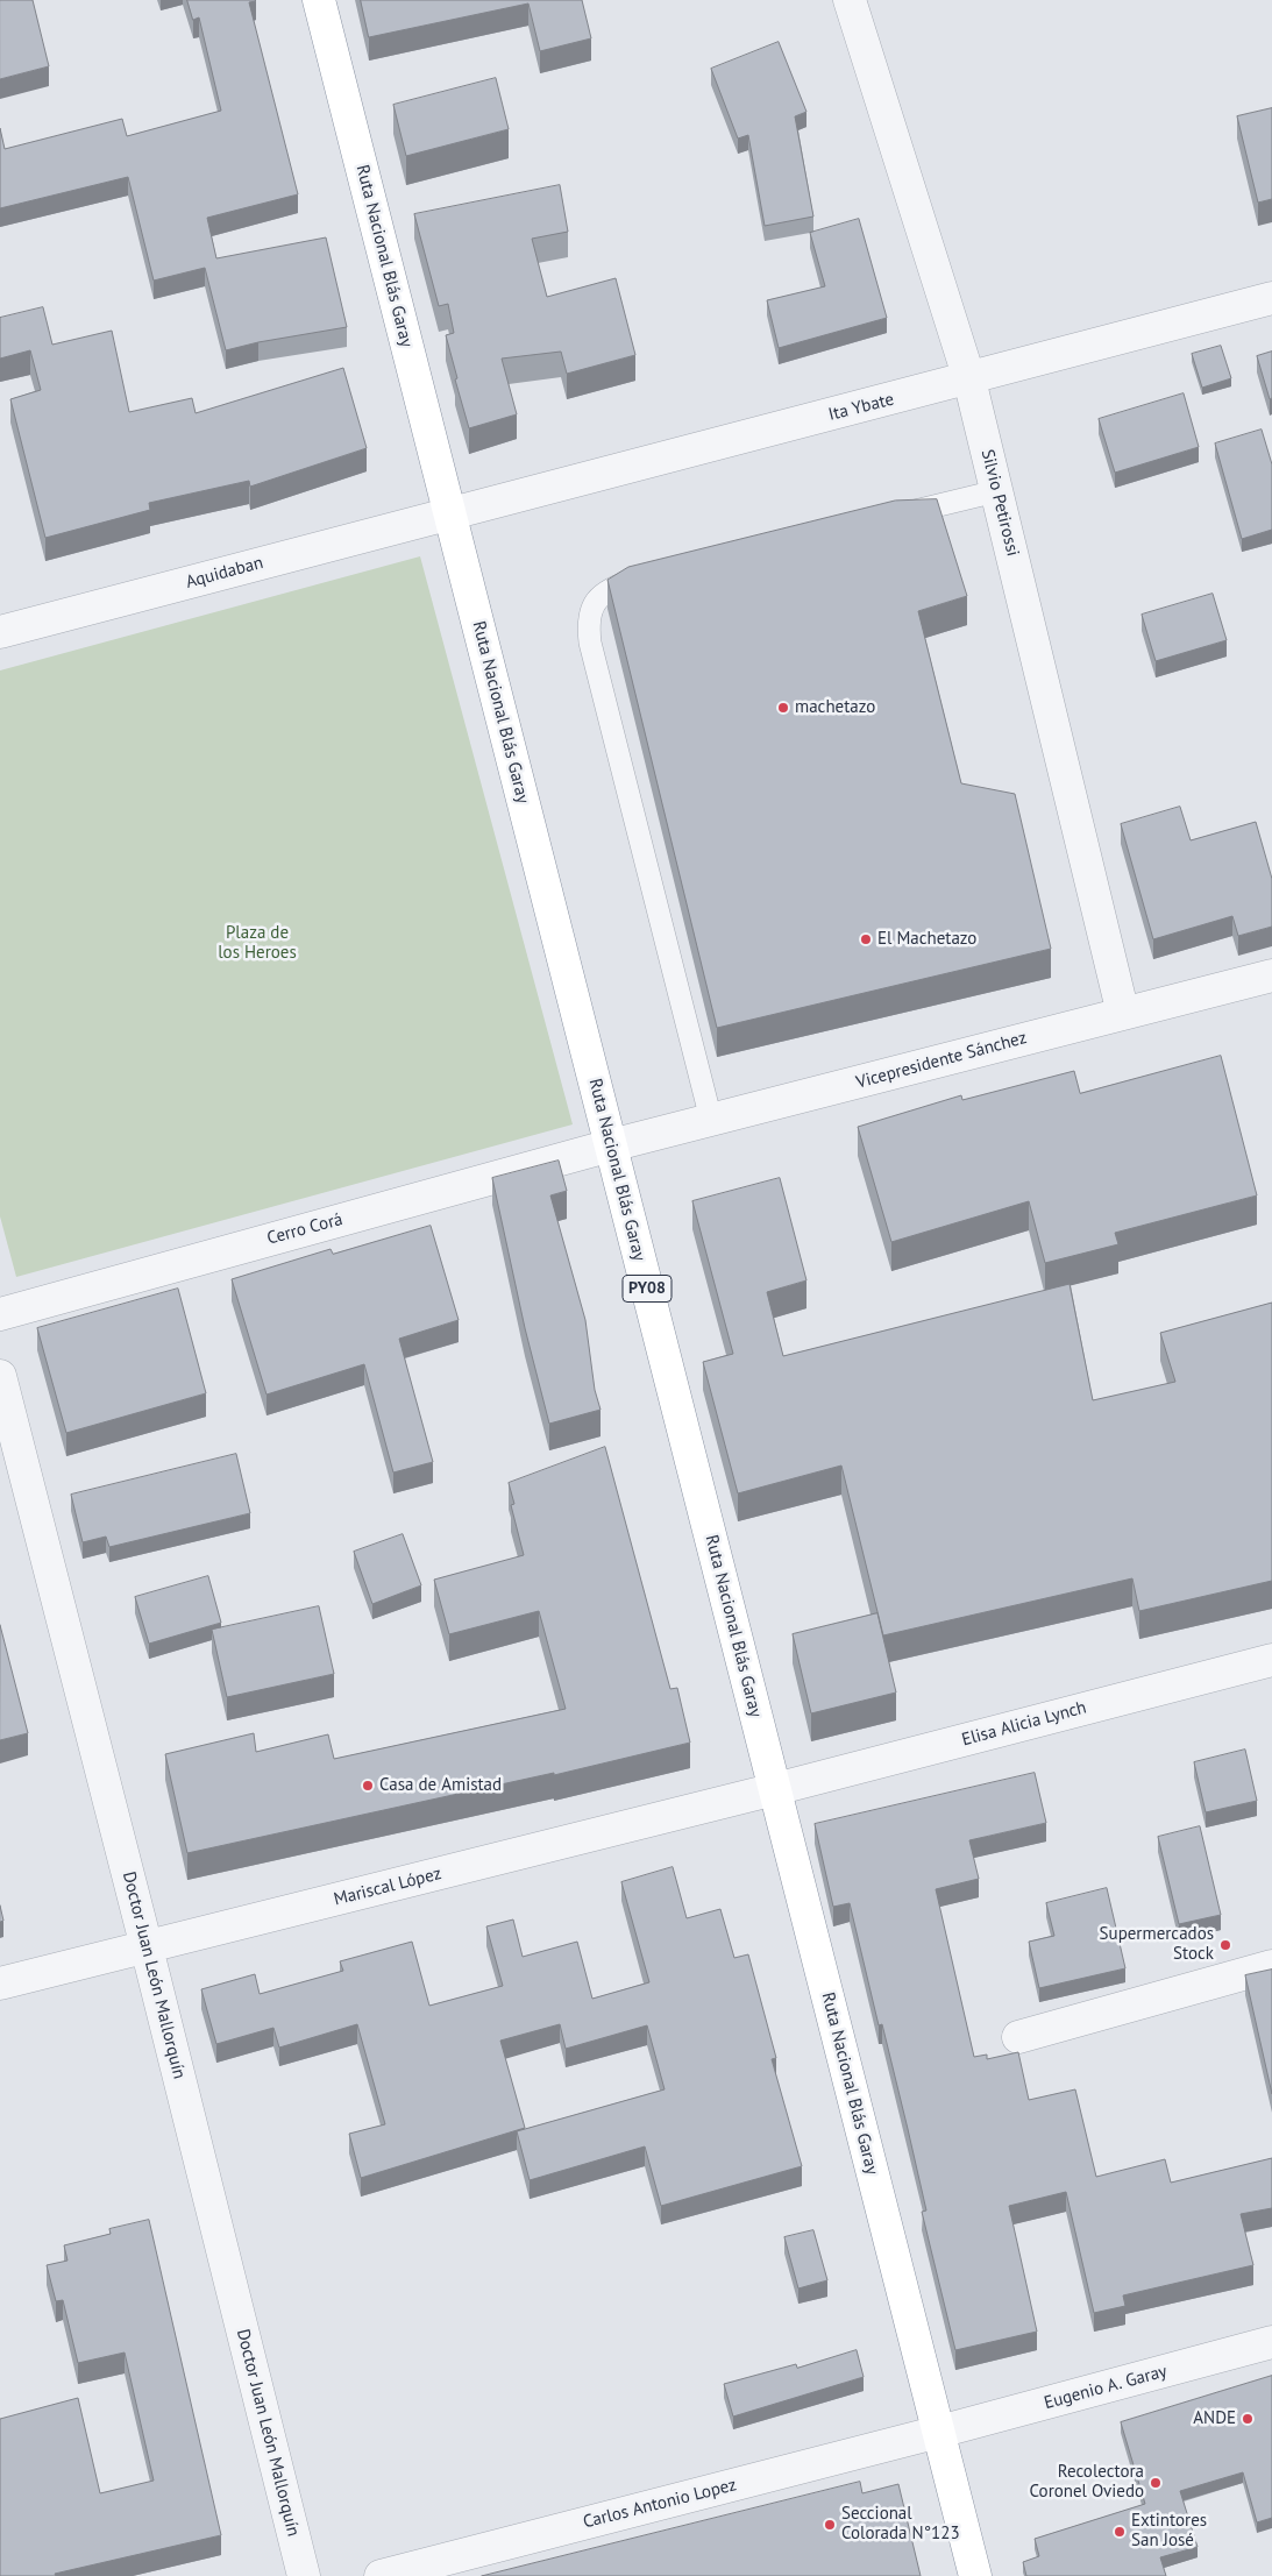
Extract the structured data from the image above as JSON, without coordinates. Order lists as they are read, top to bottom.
{
  "streets": {
    "highway": ["Ruta Nacional Blás Garay", "PY08"],
    "street": [
      "Ita Ybate",
      "Silvio Petirossi",
      "Aquidaban",
      "Vicepresidente Sánchez",
      "Cerro Corá",
      "Elisa Alicia Lynch",
      "Mariscal López",
      "Doctor Juan León Mallorquín",
      "Eugenio A. Garay",
      "Carlos Antonio Lopez"
    ]
  },
  "crossings": [
    ["Ruta Nacional Blás Garay", "Ita Ybate"],
    ["Ruta Nacional Blás Garay", "Aquidaban"],
    ["Ruta Nacional Blás Garay", "Vicepresidente Sánchez"],
    ["Ruta Nacional Blás Garay", "Cerro Corá"],
    ["Ruta Nacional Blás Garay", "Elisa Alicia Lynch"],
    ["Ruta Nacional Blás Garay", "Mariscal López"],
    ["Ruta Nacional Blás Garay", "Eugenio A. Garay"],
    ["Ruta Nacional Blás Garay", "Carlos Antonio Lopez"],
    ["Ita Ybate", "Silvio Petirossi"],
    ["Ita Ybate", "Aquidaban"],
    ["Silvio Petirossi", "Vicepresidente Sánchez"],
    ["Vicepresidente Sánchez", "Cerro Corá"],
    ["Elisa Alicia Lynch", "Mariscal López"],
    ["Mariscal López", "Doctor Juan León Mallorquín"],
    ["Eugenio A. Garay", "Carlos Antonio Lopez"]
  ],
  "parks": ["Plaza de los Heroes"],
  "places": [
    "machetazo",
    "El Machetazo",
    "Casa de Amistad",
    "Supermercados Stock",
    "ANDE",
    "Recolectora Coronel Oviedo",
    "Seccional Colorada N°123",
    "Extintores San José"
  ]
}
